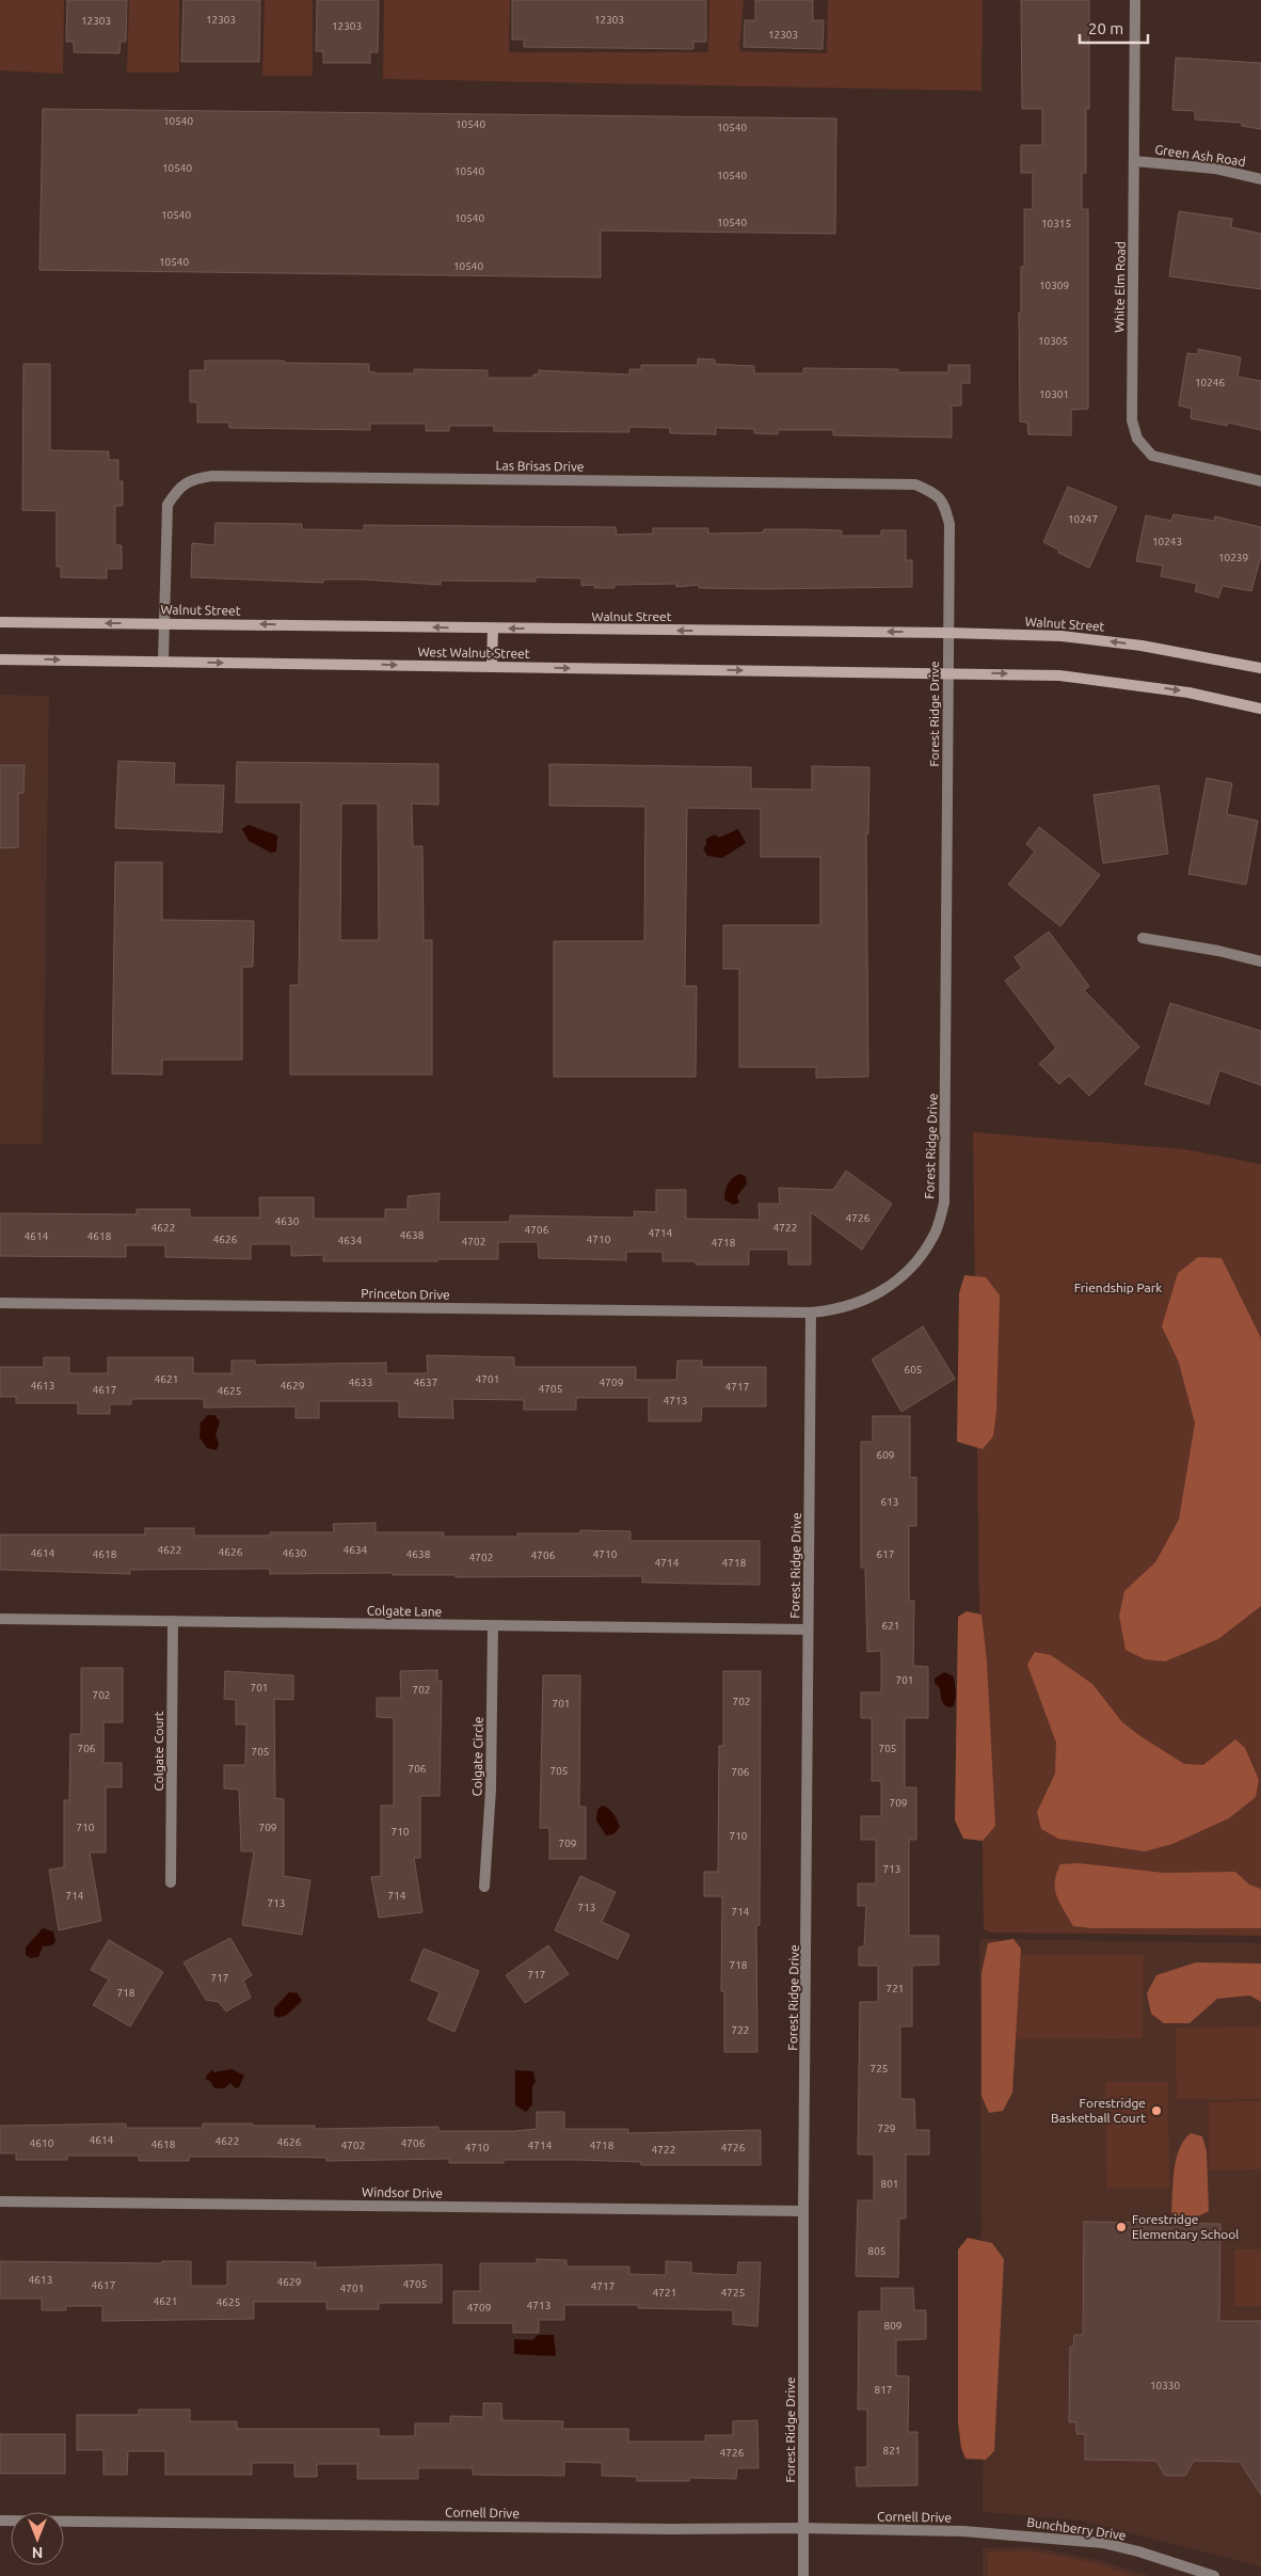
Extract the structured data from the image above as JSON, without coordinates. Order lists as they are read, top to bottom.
{
  "streets": {
    "main road": ["Walnut Street", "West Walnut Street"],
    "street": [
      "Green Ash Road",
      "White Elm Road",
      "Las Brisas Drive",
      "Forest Ridge Drive",
      "Princeton Drive",
      "Colgate Lane",
      "Colgate Court",
      "Colgate Circle",
      "Windsor Drive",
      "Cornell Drive",
      "Bunchberry Drive"
    ]
  },
  "crossings": [
    ["Green Ash Road", "White Elm Road"],
    ["Las Brisas Drive", "Walnut Street"],
    ["Las Brisas Drive", "West Walnut Street"],
    ["Las Brisas Drive", "Forest Ridge Drive"],
    ["Walnut Street", "Forest Ridge Drive"],
    ["West Walnut Street", "Forest Ridge Drive"],
    ["Forest Ridge Drive", "Princeton Drive"],
    ["Forest Ridge Drive", "Colgate Lane"],
    ["Forest Ridge Drive", "Windsor Drive"],
    ["Forest Ridge Drive", "Cornell Drive"],
    ["Colgate Lane", "Colgate Court"],
    ["Colgate Lane", "Colgate Circle"],
    ["Cornell Drive", "Bunchberry Drive"]
  ],
  "one_way": ["Walnut Street", "West Walnut Street"],
  "parks": ["Friendship Park"],
  "places": ["Forestridge Basketball Court", "Forestridge Elementary School"],
  "house_numbers": [
    "12303",
    "12303",
    "12303",
    "12303",
    "12303",
    "10540",
    "10540",
    "10540",
    "10540",
    "10540",
    "10540",
    "10540",
    "10540",
    "10540",
    "10315",
    "10540",
    "10540",
    "10309",
    "10305",
    "10246",
    "10301",
    "10247",
    "10243",
    "10239",
    "4726",
    "4630",
    "4622",
    "4722",
    "4706",
    "4714",
    "4638",
    "4614",
    "4618",
    "4626",
    "4710",
    "4634",
    "4702",
    "4718",
    "605",
    "4621",
    "4701",
    "4633",
    "4637",
    "4709",
    "4613",
    "4629",
    "4717",
    "4705",
    "4617",
    "4625",
    "4713",
    "609",
    "613",
    "4622",
    "4634",
    "4626",
    "4614",
    "4630",
    "4618",
    "4638",
    "4710",
    "617",
    "4706",
    "4702",
    "4714",
    "4718",
    "621",
    "701",
    "701",
    "702",
    "702",
    "702",
    "701",
    "706",
    "705",
    "705",
    "706",
    "705",
    "706",
    "709",
    "710",
    "709",
    "710",
    "710",
    "709",
    "713",
    "714",
    "714",
    "713",
    "713",
    "714",
    "718",
    "717",
    "717",
    "721",
    "718",
    "722",
    "725",
    "729",
    "4614",
    "4622",
    "4626",
    "4610",
    "4706",
    "4618",
    "4702",
    "4714",
    "4718",
    "4710",
    "4726",
    "4722",
    "801",
    "805",
    "4613",
    "4629",
    "4705",
    "4617",
    "4717",
    "4701",
    "4721",
    "4725",
    "4621",
    "4625",
    "4713",
    "4709",
    "809",
    "10330",
    "817",
    "821",
    "4726"
  ],
  "scale_bar": "20 m",
  "north": "bottom"
}
